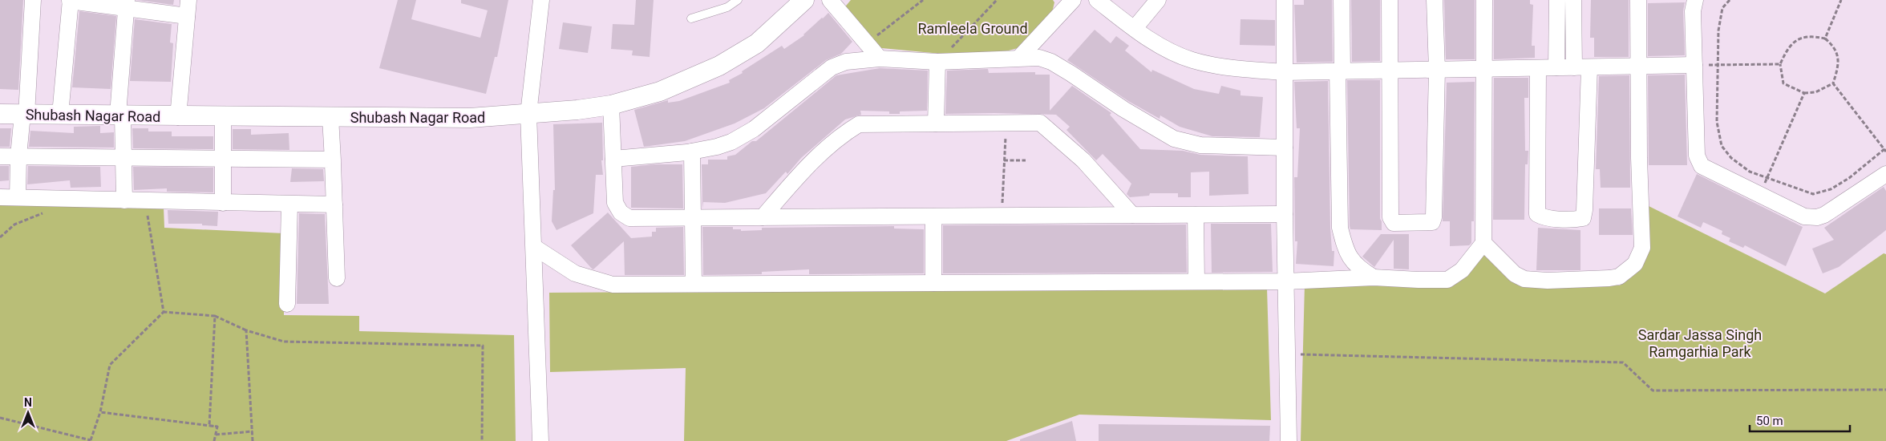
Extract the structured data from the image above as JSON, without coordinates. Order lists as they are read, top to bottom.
{
  "streets": {
    "street": ["Shubash Nagar Road"]
  },
  "parks": ["Ramleela Ground", "Sardar Jassa Singh Ramgarhia Park"],
  "scale_bar": "50 m",
  "north": "top"
}
